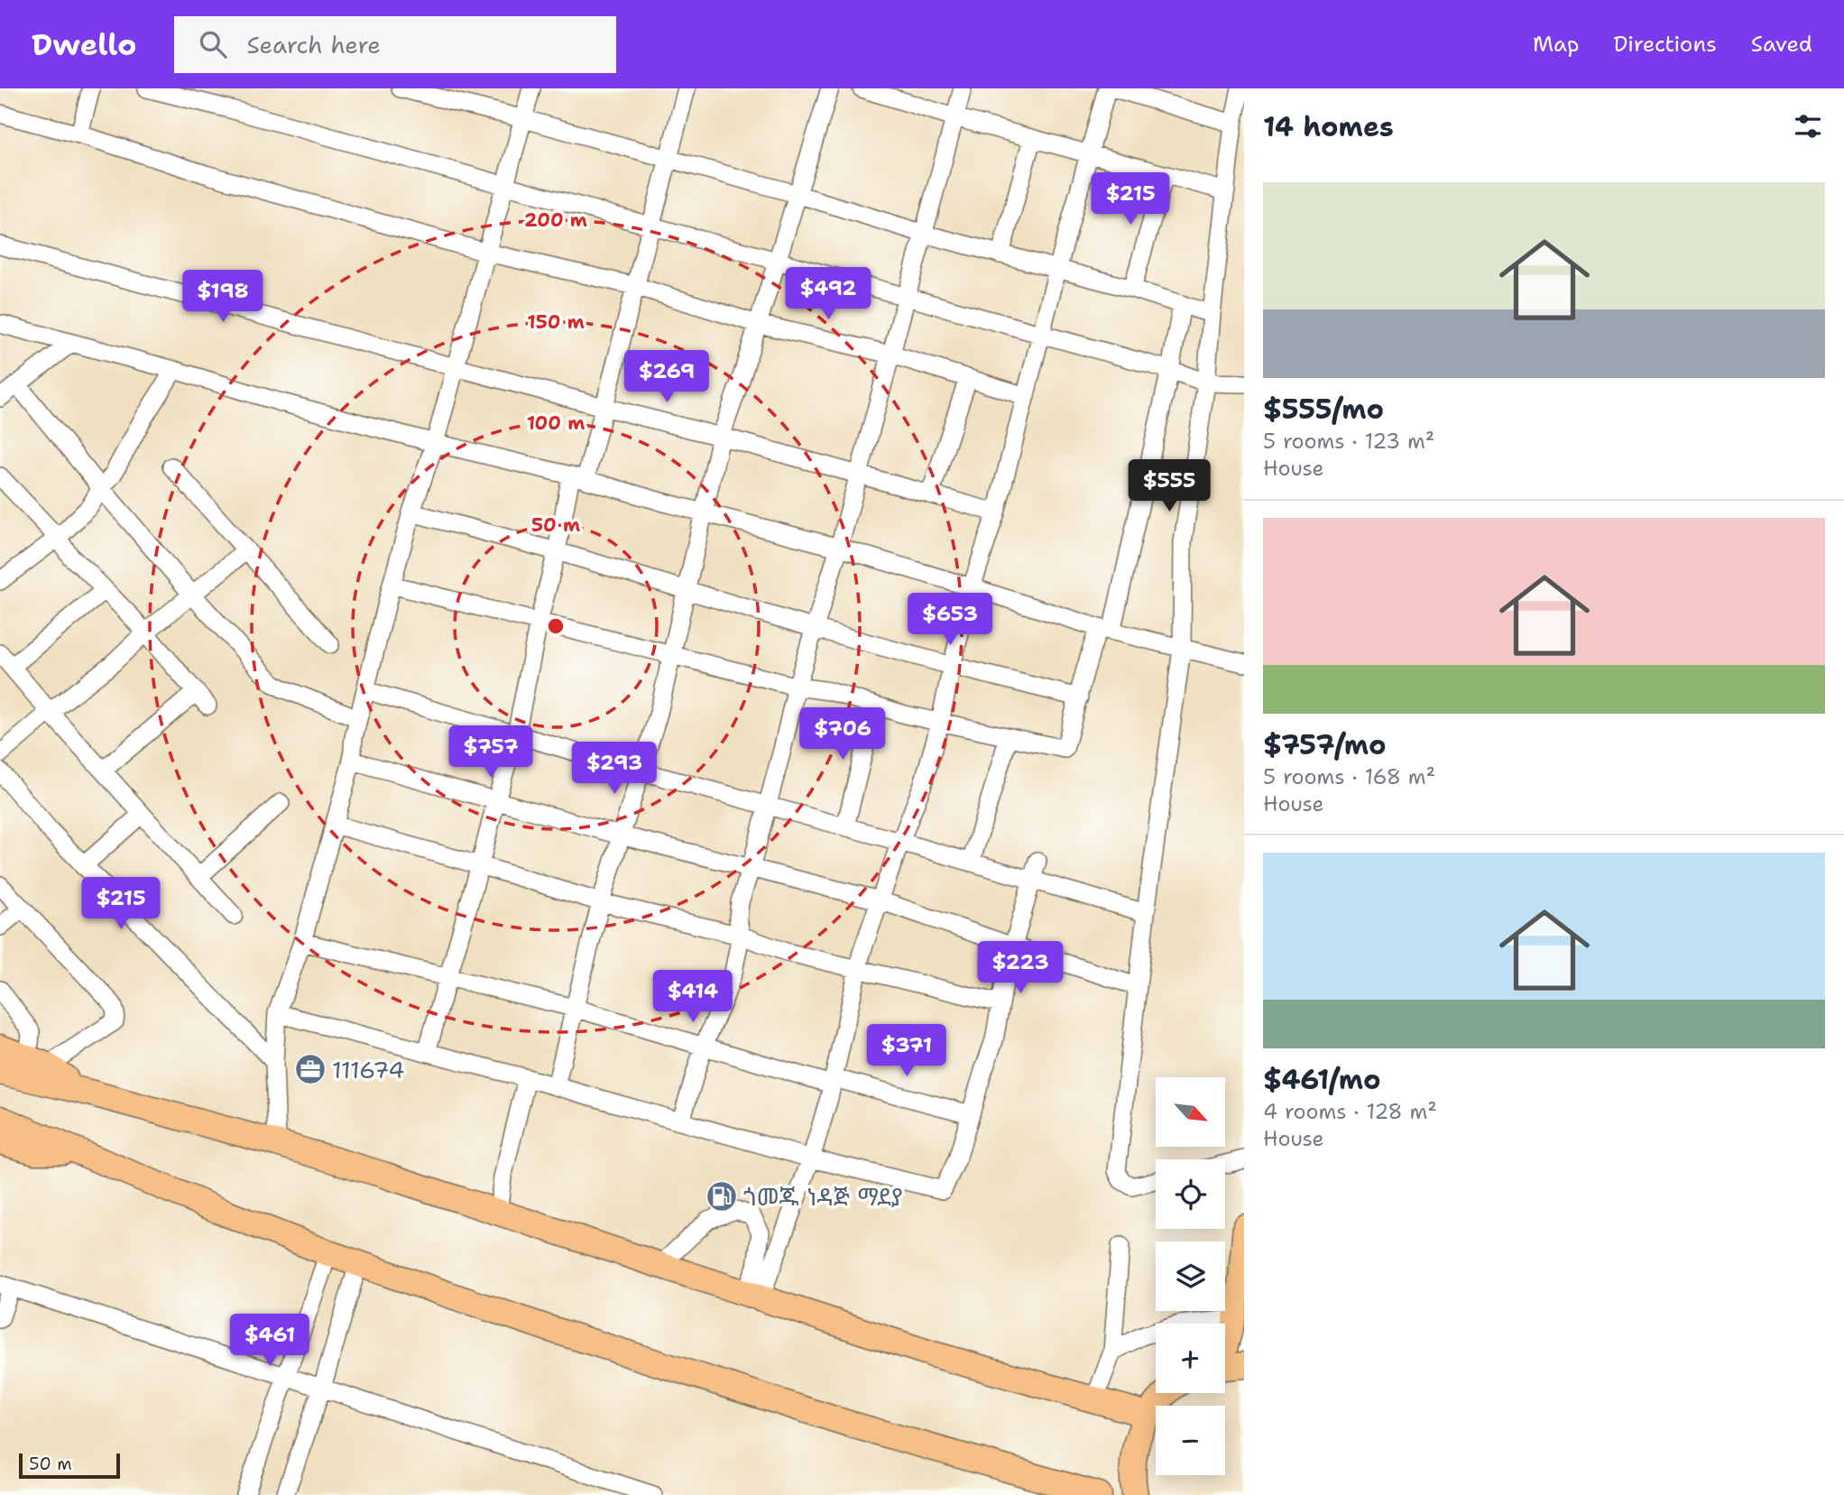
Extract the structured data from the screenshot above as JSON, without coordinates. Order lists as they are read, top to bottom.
{
  "places": {
    "office": ["111674"],
    "fuel station": ["ጎመጁ ነዳጅ ማደያ"]
  },
  "scale_bar": "50 m",
  "north": "bottom right",
  "page": {
    "header": "Dwello",
    "search": "Search here",
    "nav": ["Map", "Directions", "Saved"],
    "heading": "14 homes",
    "list": [
      {
        "name": "$555/mo",
        "note": "5 rooms · 123 m² · House"
      },
      {
        "name": "$757/mo",
        "note": "5 rooms · 168 m² · House"
      },
      {
        "name": "$461/mo",
        "note": "4 rooms · 128 m² · House"
      }
    ],
    "price": [
      "$215",
      "$492",
      "$198",
      "$269",
      "$555",
      "$653",
      "$706",
      "$757",
      "$293",
      "$215",
      "$223",
      "$414",
      "$371",
      "$461"
    ],
    "map_buttons": ["+", "−"],
    "scale": "50 m"
  },
  "rings": [
    "200 m",
    "150 m",
    "100 m",
    "50 m"
  ]
}
